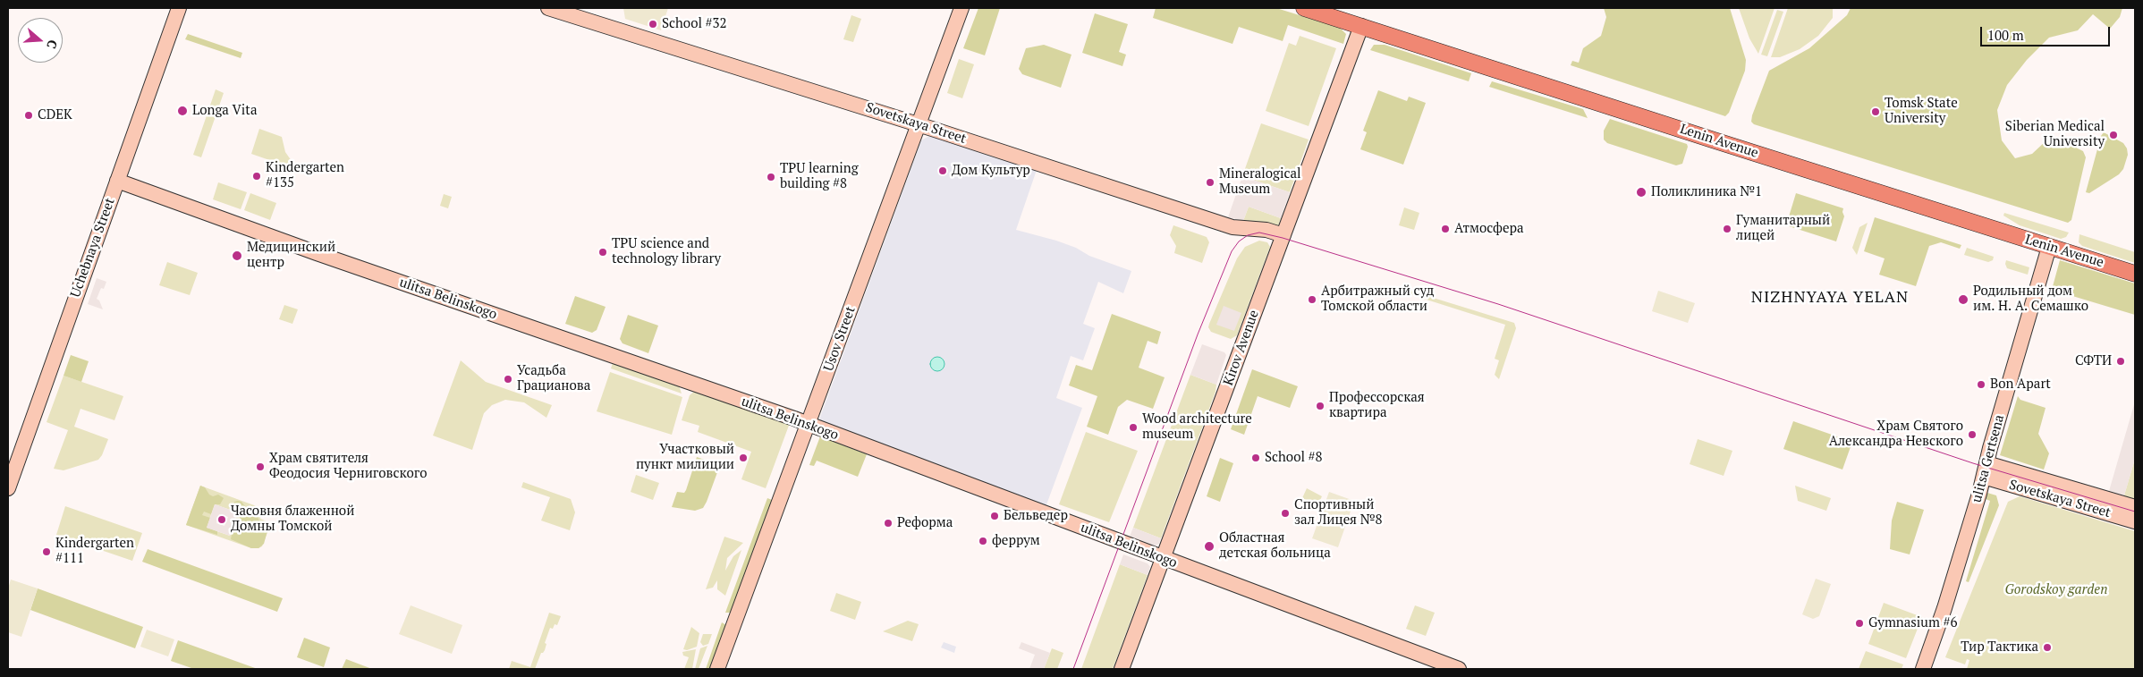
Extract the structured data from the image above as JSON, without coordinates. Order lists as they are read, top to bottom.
{
  "streets": {
    "main road": ["Lenin Avenue"],
    "street": [
      "Sovetskaya Street",
      "Uchebnaya Street",
      "ulitsa Belinskogo",
      "Usov Street",
      "Kirov Avenue",
      "ulitsa Gertsena"
    ]
  },
  "crossings": [
    ["Sovetskaya Street", "Usov Street"],
    ["Sovetskaya Street", "Kirov Avenue"],
    ["Sovetskaya Street", "ulitsa Gertsena"],
    ["Lenin Avenue", "Kirov Avenue"],
    ["Lenin Avenue", "ulitsa Gertsena"],
    ["Uchebnaya Street", "ulitsa Belinskogo"],
    ["ulitsa Belinskogo", "Usov Street"],
    ["ulitsa Belinskogo", "Kirov Avenue"]
  ],
  "districts": ["NIZHNYAYA YELAN"],
  "parks": ["Gorodskoy garden"],
  "places": [
    "School #32",
    "Longa Vita",
    "Tomsk State University",
    "CDEK",
    "Siberian Medical University",
    "Дом Культур",
    "Kindergarten #135",
    "TPU learning building #8",
    "Mineralogical Museum",
    "Поликлиника №1",
    "Атмосфера",
    "Гуманитарный лицей",
    "TPU science and technology library",
    "Медицинский центр",
    "Арбитражный суд Томской области",
    "Родильный дом им. Н. А. Семашко",
    "СФТИ",
    "Усадьба Грацианова",
    "Bon Apart",
    "Профессорская квартира",
    "Wood architecture museum",
    "Храм Святого Александра Невского",
    "Участковый пункт милиции",
    "School #8",
    "Храм святителя Феодосия Черниговского",
    "Спортивный зал Лицея №8",
    "Бельведер",
    "Часовня блаженной Домны Томской",
    "Реформа",
    "феррум",
    "Областная детская больница",
    "Kindergarten #111",
    "Gymnasium #6",
    "Тир Тактика"
  ],
  "scale_bar": "100 m",
  "north": "right"
}
